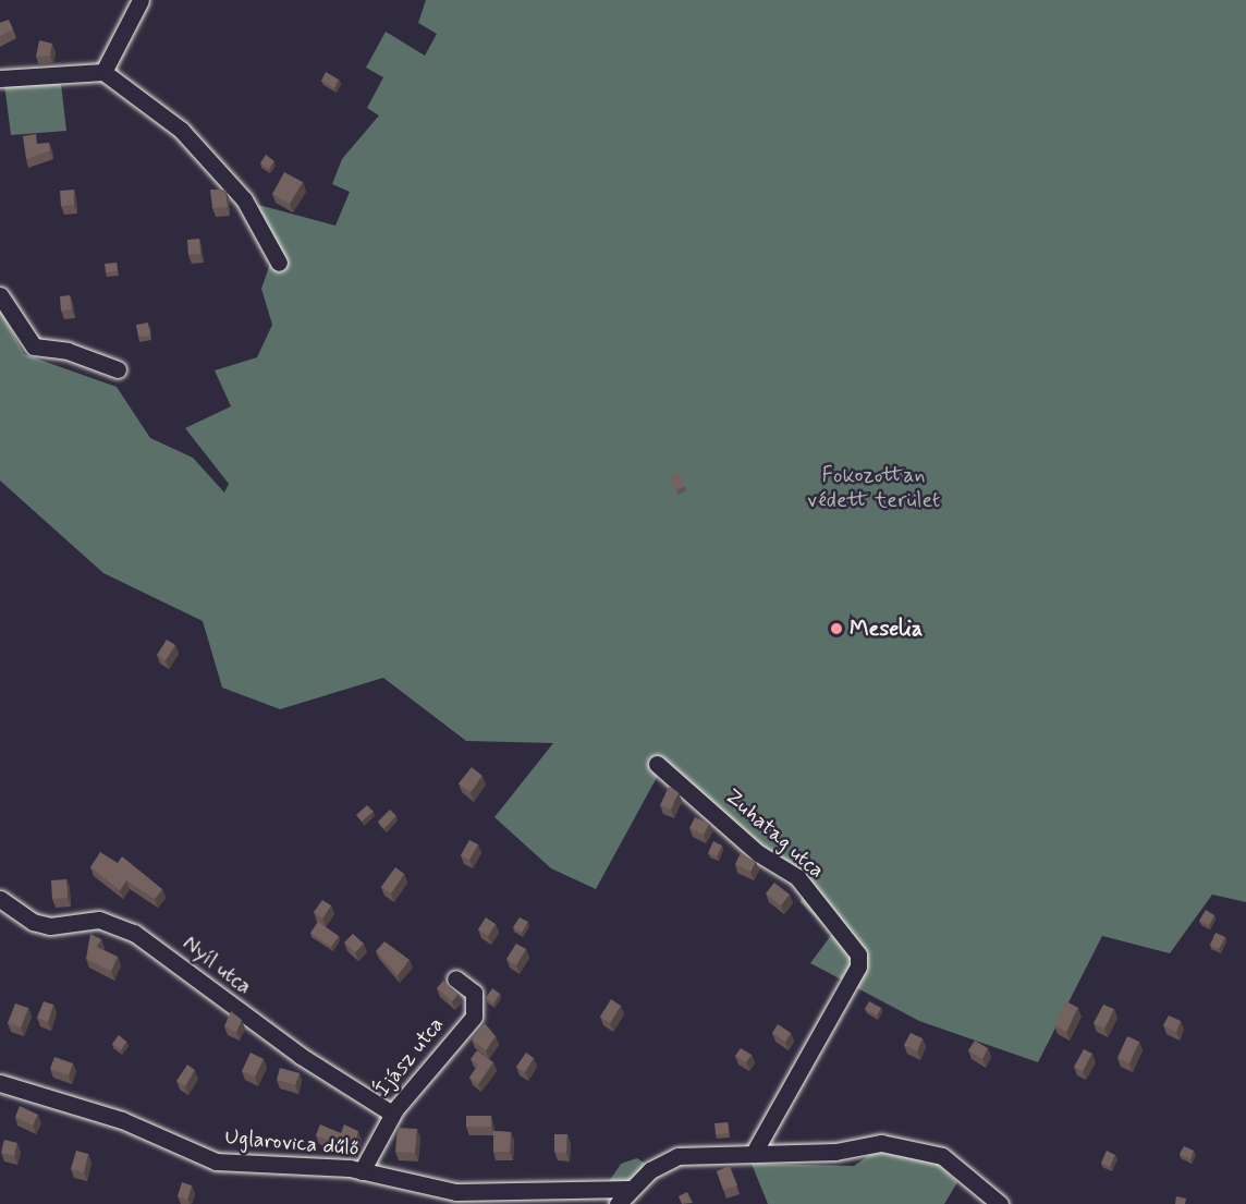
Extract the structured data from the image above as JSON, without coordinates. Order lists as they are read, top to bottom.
{
  "streets": {
    "street": [
      "Zuhatag utca",
      "Nyíl utca",
      "Íjász utca",
      "Uglarovica dűlő"
    ]
  },
  "crossings": [
    ["Nyíl utca", "Íjász utca"],
    ["Íjász utca", "Uglarovica dűlő"]
  ],
  "parks": ["Fokozottan védett terület"],
  "places": ["Meselia"]
}
